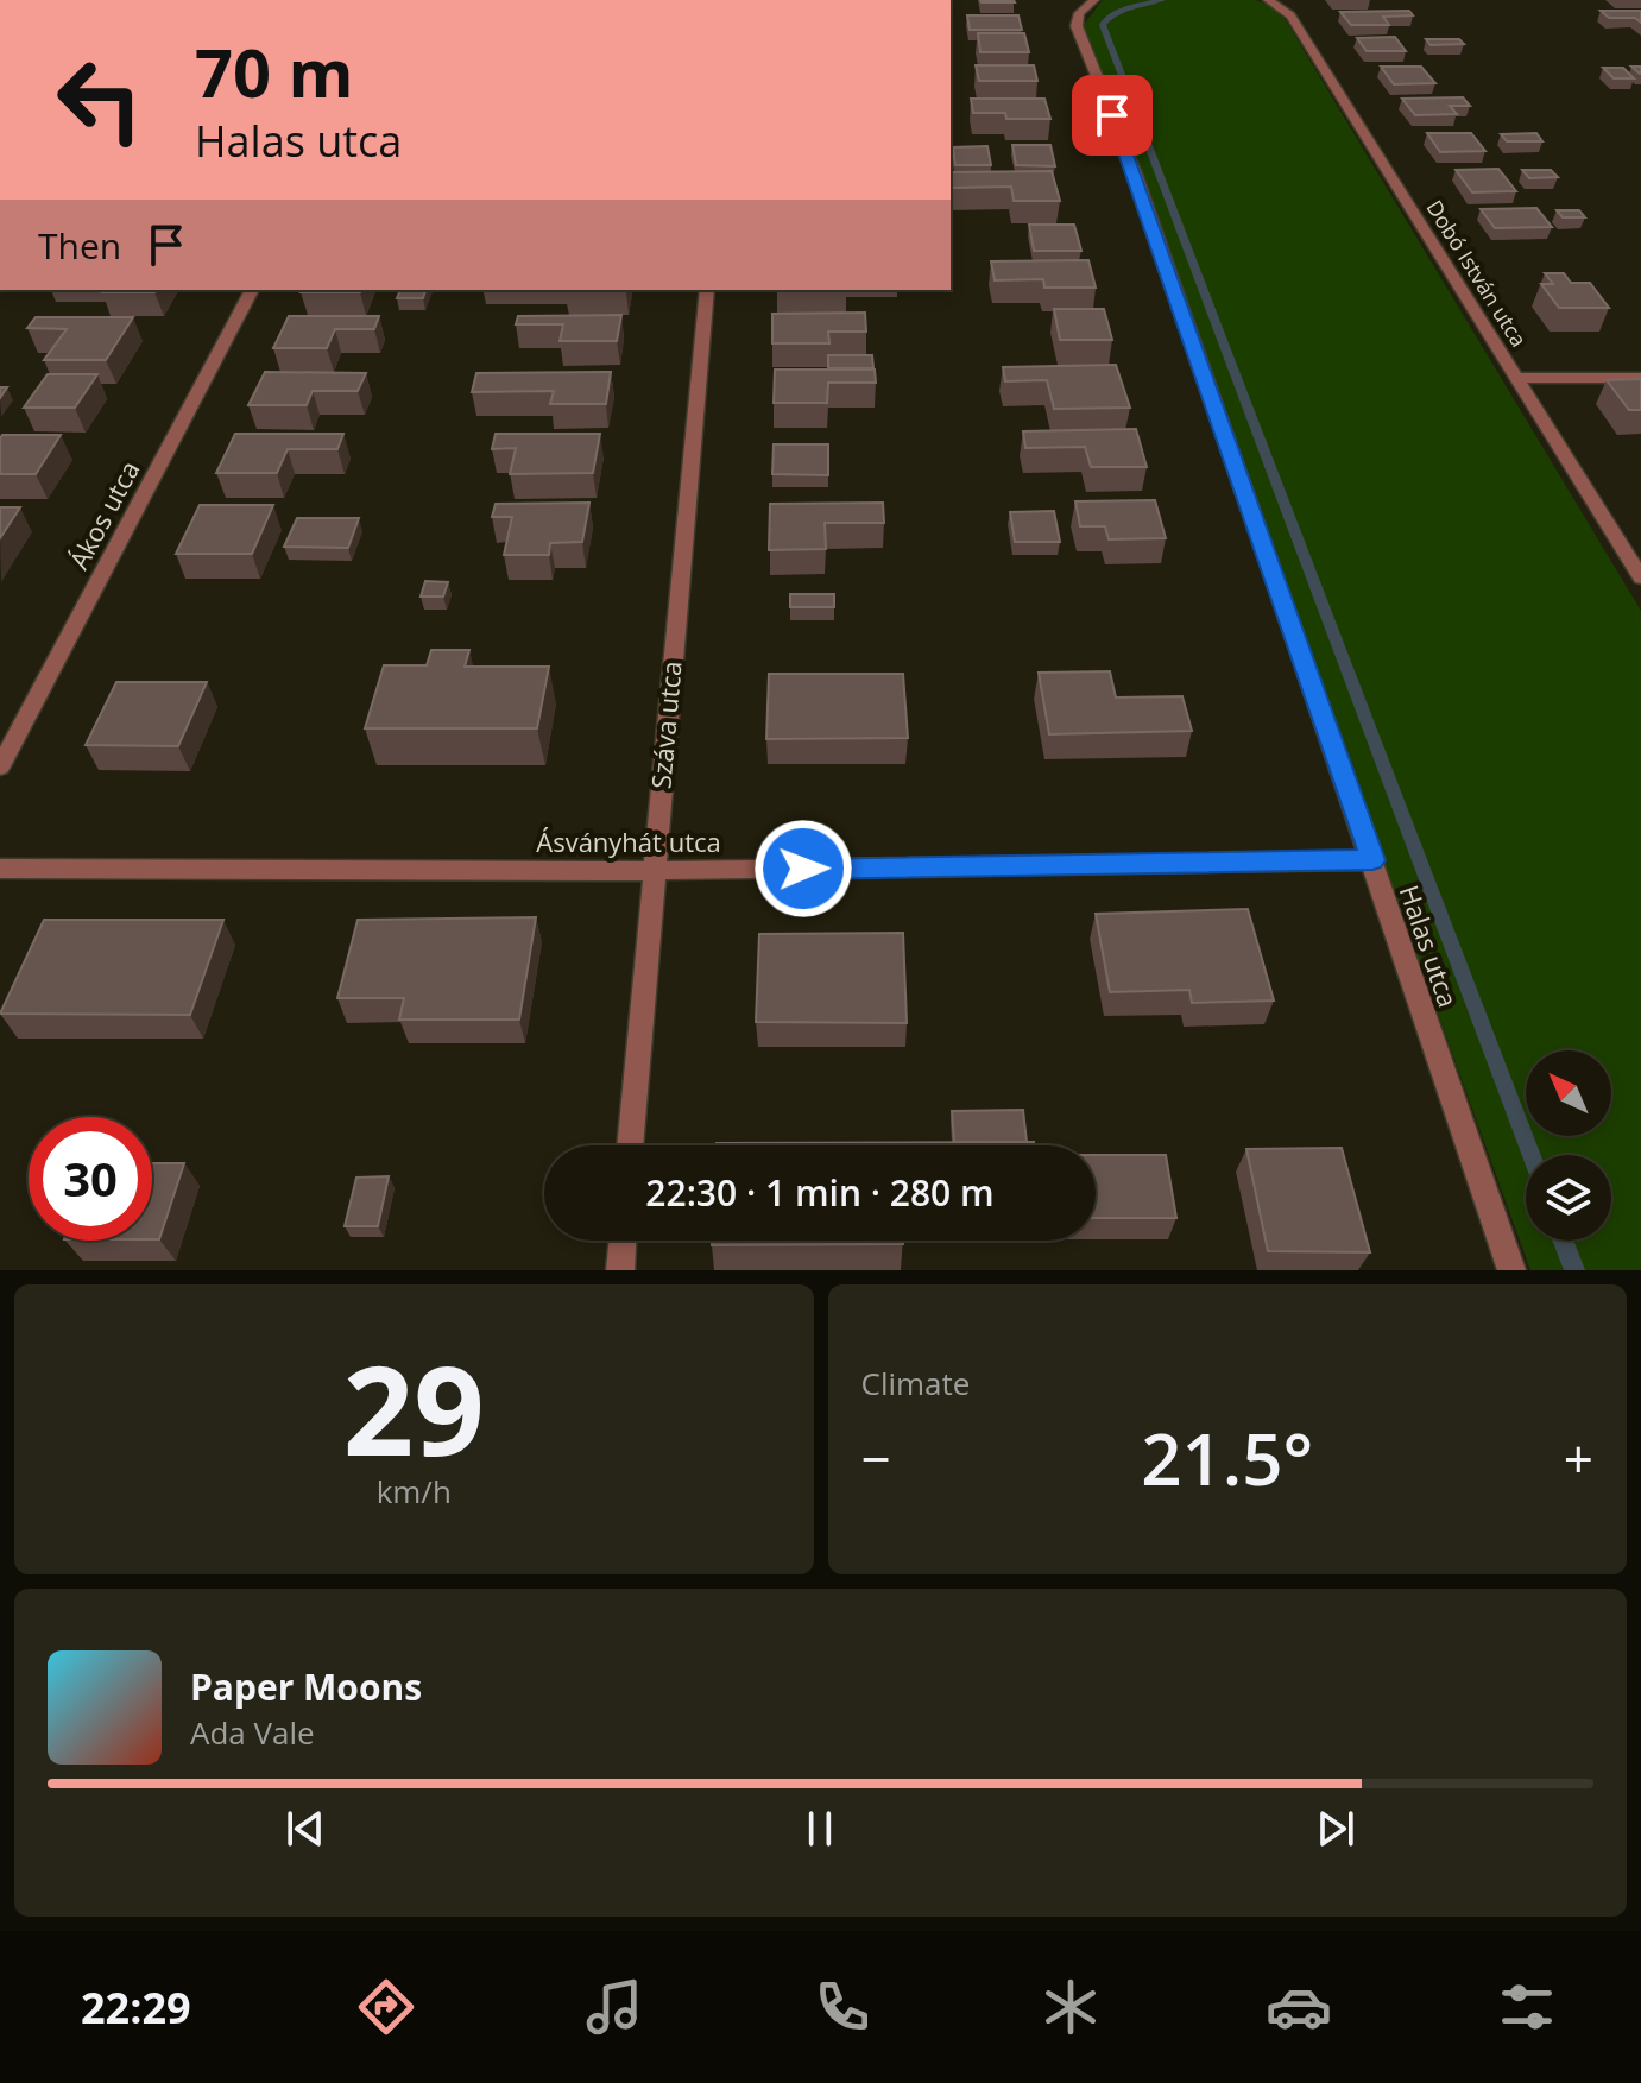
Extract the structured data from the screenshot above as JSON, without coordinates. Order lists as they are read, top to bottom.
{
  "streets": {
    "street": [
      "Dobó István utca",
      "Ákos utca",
      "Száva utca",
      "Ásványhát utca",
      "Halas utca"
    ]
  },
  "crossings": [
    ["Száva utca", "Ásványhát utca"],
    ["Ásványhát utca", "Halas utca"]
  ],
  "north": "top left",
  "page": {
    "turn": ["70 m", "Halas utca"],
    "then": "Then",
    "limit": "30",
    "trip": "22:30 · 1 min · 280 m",
    "tile": [
      ["29", "km/h"],
      "Climate"
    ],
    "heat": ["−", "21.5°", "+"],
    "song": ["Paper Moons", "Ada Vale"],
    "tabs": "22:29"
  }
}
